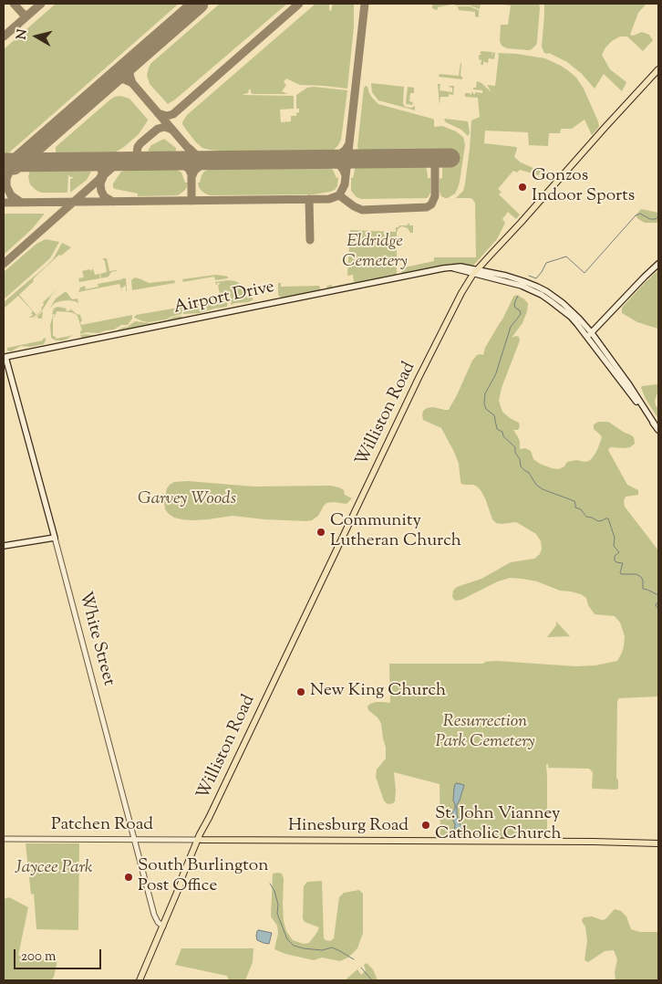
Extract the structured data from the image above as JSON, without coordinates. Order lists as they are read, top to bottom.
{
  "streets": {
    "main road": [
      "Airport Drive",
      "Williston Road",
      "White Street",
      "Hinesburg Road"
    ],
    "street": ["Patchen Road"]
  },
  "crossings": [
    ["Airport Drive", "Williston Road"],
    ["Airport Drive", "White Street"],
    ["Williston Road", "White Street"],
    ["Williston Road", "Patchen Road"],
    ["Williston Road", "Hinesburg Road"],
    ["White Street", "Patchen Road"],
    ["Patchen Road", "Hinesburg Road"]
  ],
  "parks": [
    "Eldridge Cemetery",
    "Garvey Woods",
    "Resurrection Park Cemetery",
    "Jaycee Park"
  ],
  "places": [
    "Gonzos Indoor Sports",
    "Community Lutheran Church",
    "New King Church",
    "St. John Vianney Catholic Church",
    "South Burlington Post Office"
  ],
  "scale_bar": "200 m",
  "north": "left"
}
